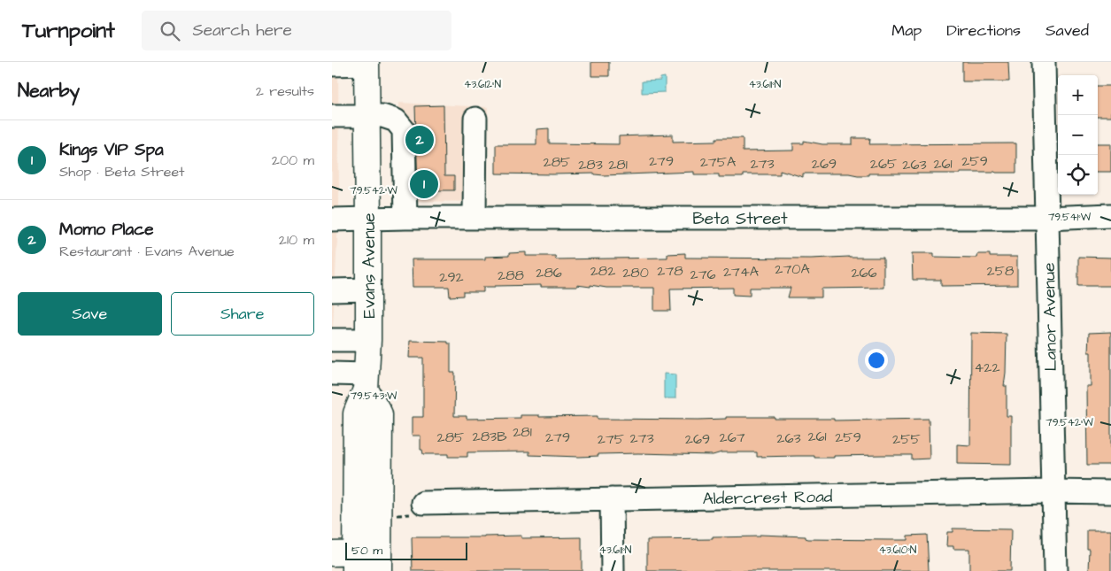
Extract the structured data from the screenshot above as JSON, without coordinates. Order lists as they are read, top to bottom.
{
  "streets": {
    "main road": ["Evans Avenue"],
    "street": ["Beta Street", "Lanor Avenue", "Aldercrest Road"]
  },
  "crossings": [
    ["Beta Street", "Evans Avenue"],
    ["Beta Street", "Lanor Avenue"],
    ["Lanor Avenue", "Aldercrest Road"]
  ],
  "house_numbers": [
    "279",
    "259",
    "285",
    "275A",
    "273",
    "269",
    "265",
    "261",
    "283",
    "281",
    "263",
    "270A",
    "282",
    "278",
    "258",
    "274A",
    "286",
    "280",
    "266",
    "276",
    "288",
    "292",
    "422",
    "281",
    "283B",
    "261",
    "285",
    "279",
    "267",
    "259",
    "273",
    "263",
    "275",
    "269",
    "255"
  ],
  "scale_bar": "50 m",
  "page": {
    "header": "Turnpoint",
    "search": "Search here",
    "nav": ["Map", "Directions", "Saved"],
    "heading": ["Nearby", "2 results"],
    "map_buttons": ["+", "−"],
    "list": [
      {
        "mark": "1",
        "name": "Kings VIP Spa",
        "note": "Shop · Beta Street",
        "value": "200 m"
      },
      {
        "mark": "2",
        "name": "Momo Place",
        "note": "Restaurant · Evans Avenue",
        "value": "210 m"
      }
    ],
    "pins": ["2", "1"],
    "buttons": ["Save", "Share"],
    "scale": "50 m"
  },
  "coordinates": [
    "43.612°N",
    "43.611°N",
    "79.542°W",
    "79.541°W",
    "79.543°W",
    "43.610°N"
  ]
}
